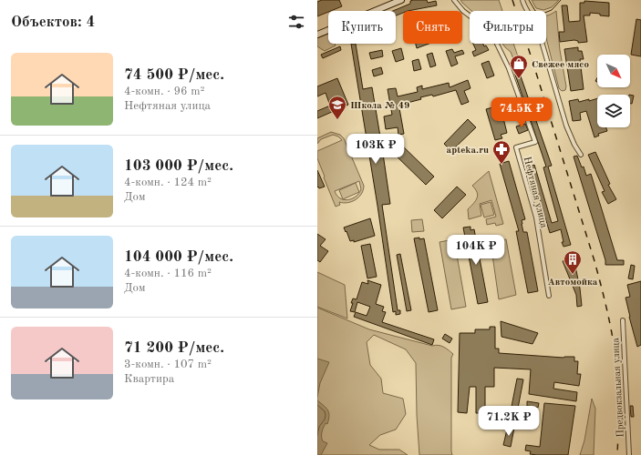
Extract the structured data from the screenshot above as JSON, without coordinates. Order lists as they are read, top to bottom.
{
  "streets": {
    "street": ["Нефтяная улица", "Предвокзальная улица"]
  },
  "places": {
    "shop": ["Свежее мясо"],
    "school or university": ["Школа № 49"],
    "pharmacy": ["apteka.ru"],
    "building": ["Автомойка"]
  },
  "north": "bottom right",
  "page": {
    "heading": "Объектов: 4",
    "chip": ["Купить", "Снять", "Фильтры"],
    "list": [
      {
        "name": "74 500 ₽/мес.",
        "note": "4-комн. · 96 m² · Нефтяная улица"
      },
      {
        "name": "103 000 ₽/мес.",
        "note": "4-комн. · 124 m² · Дом"
      },
      {
        "name": "104 000 ₽/мес.",
        "note": "4-комн. · 116 m² · Дом"
      },
      {
        "name": "71 200 ₽/мес.",
        "note": "3-комн. · 107 m² · Квартира"
      }
    ],
    "price": [
      "74.5K ₽",
      "103K ₽",
      "104K ₽",
      "71.2K ₽"
    ]
  }
}
